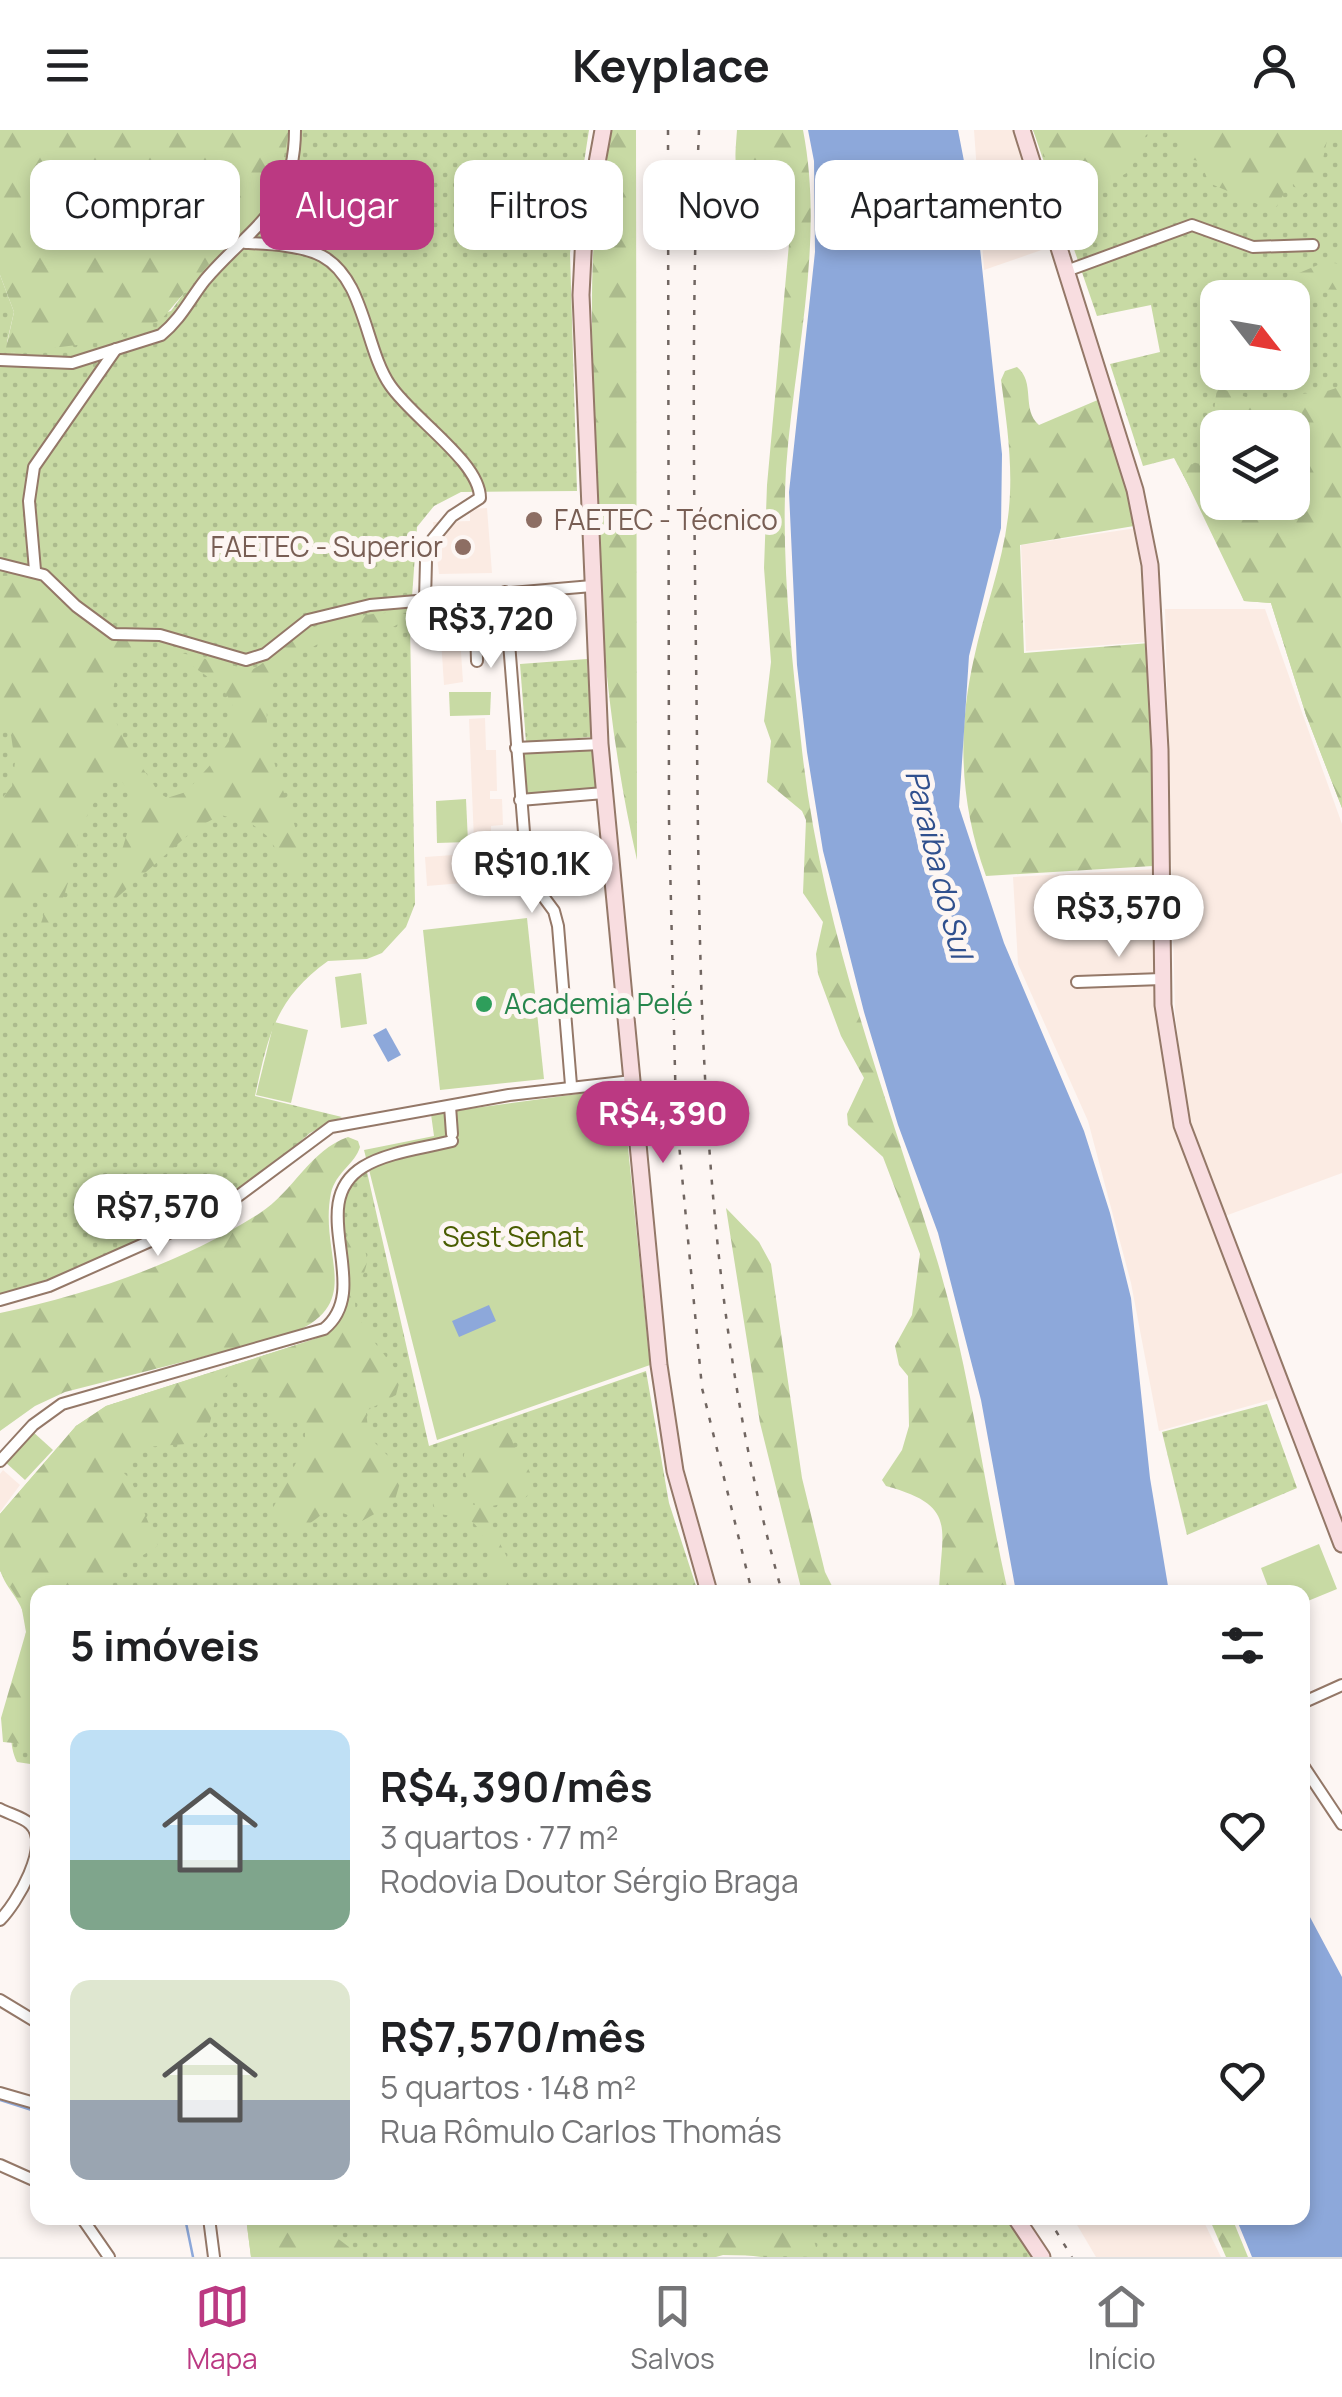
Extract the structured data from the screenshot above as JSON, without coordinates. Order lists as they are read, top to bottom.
{
  "water": ["Paraiba do Sul"],
  "parks": ["Sest Senat"],
  "places": ["FAETEC - Técnico", "FAETEC - Superior", "Academia Pelé"],
  "north": "bottom right",
  "page": {
    "header": "Keyplace",
    "chip": [
      "Comprar",
      "Alugar",
      "Filtros",
      "Novo",
      "Apartamento"
    ],
    "price": [
      "R$3,720",
      "R$10.1K",
      "R$3,570",
      "R$4,390",
      "R$7,570"
    ],
    "heading": "5 imóveis",
    "list": [
      {
        "name": "R$4,390/mês",
        "note": "3 quartos · 77 m² · Rodovia Doutor Sérgio Braga"
      },
      {
        "name": "R$7,570/mês",
        "note": "5 quartos · 148 m² · Rua Rômulo Carlos Thomás"
      }
    ],
    "tabs": ["Mapa", "Salvos", "Início"]
  }
}
